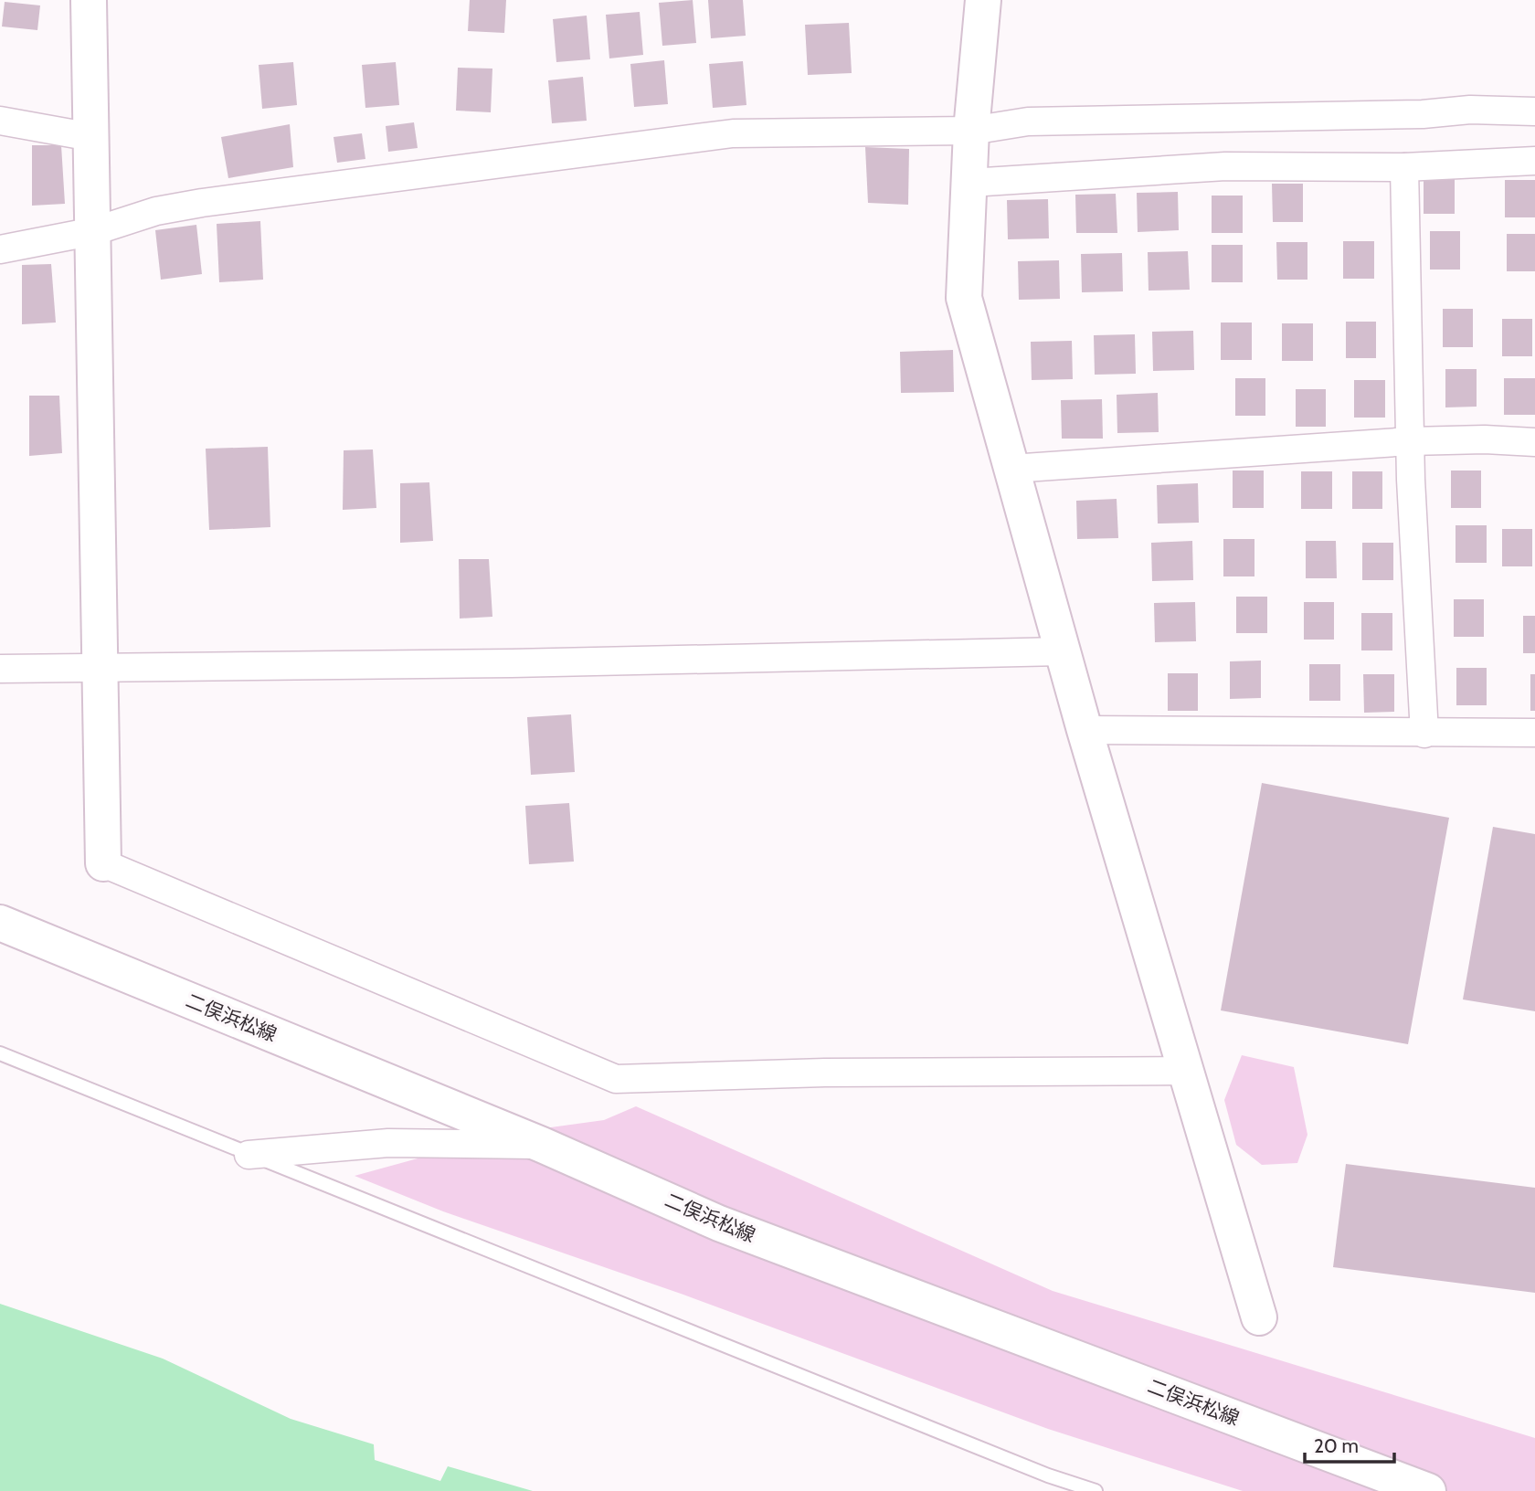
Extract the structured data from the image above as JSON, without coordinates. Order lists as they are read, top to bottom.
{
  "streets": {
    "street": ["二俣浜松線"]
  },
  "scale_bar": "20 m"
}
